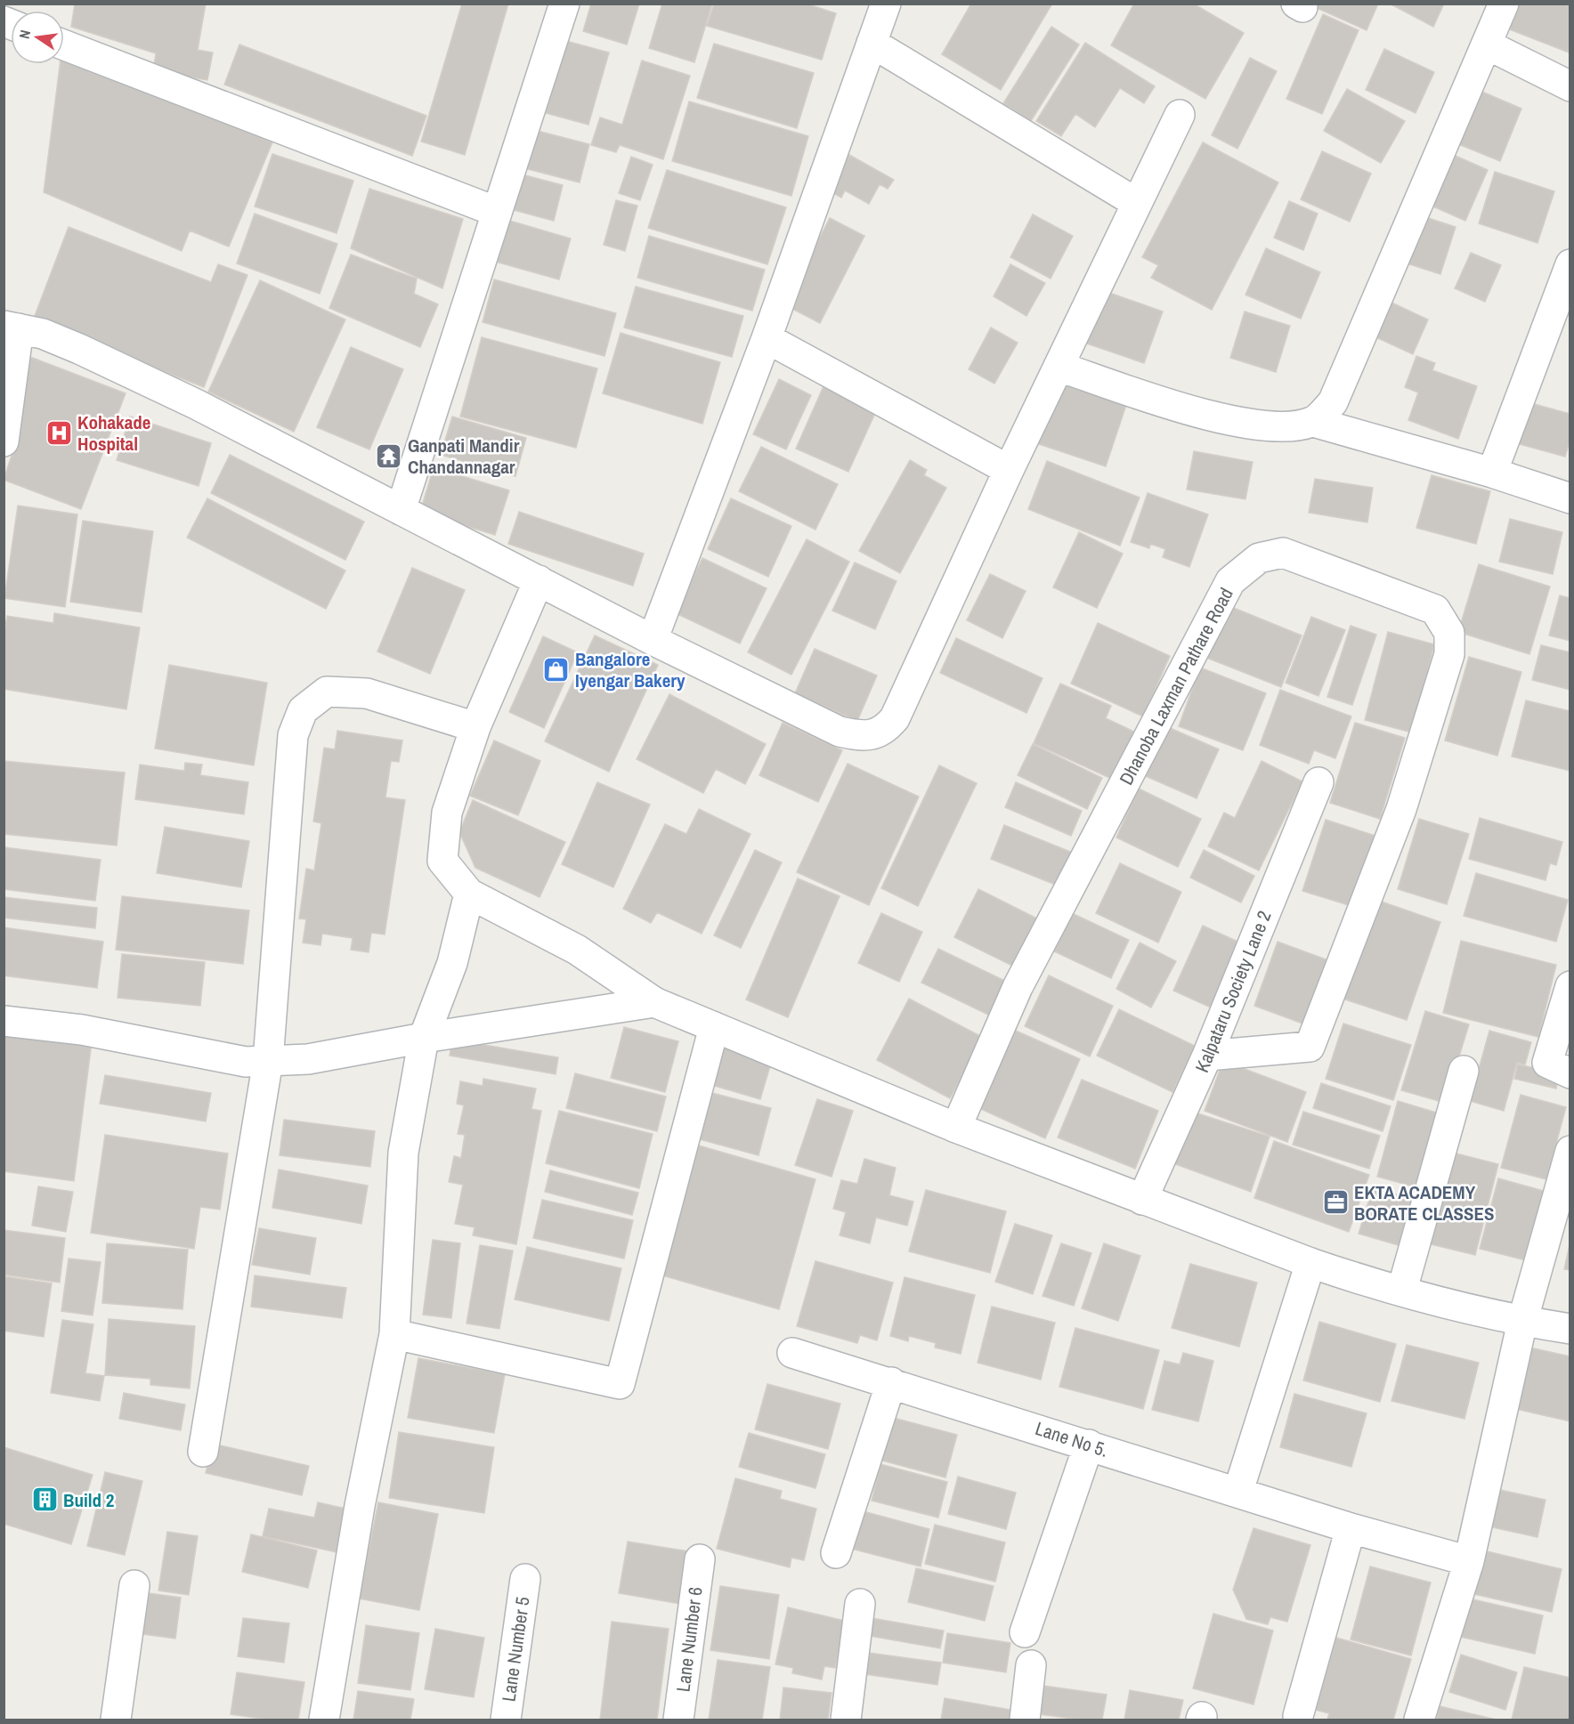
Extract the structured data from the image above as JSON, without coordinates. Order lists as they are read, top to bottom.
{
  "streets": {
    "street": [
      "Dhanoba Laxman Pathare Road",
      "Kalpataru Society Lane 2",
      "Lane No 5.",
      "Lane Number 6",
      "Lane Number 5"
    ]
  },
  "crossings": [
    ["Dhanoba Laxman Pathare Road", "Kalpataru Society Lane 2"]
  ],
  "places": {
    "hospital": ["Kohakade Hospital"],
    "temple": ["Ganpati Mandir Chandannagar"],
    "shop": ["Bangalore Iyengar Bakery"],
    "office": ["EKTA ACADEMY BORATE CLASSES"],
    "building": ["Build 2"]
  },
  "north": "left"
}
